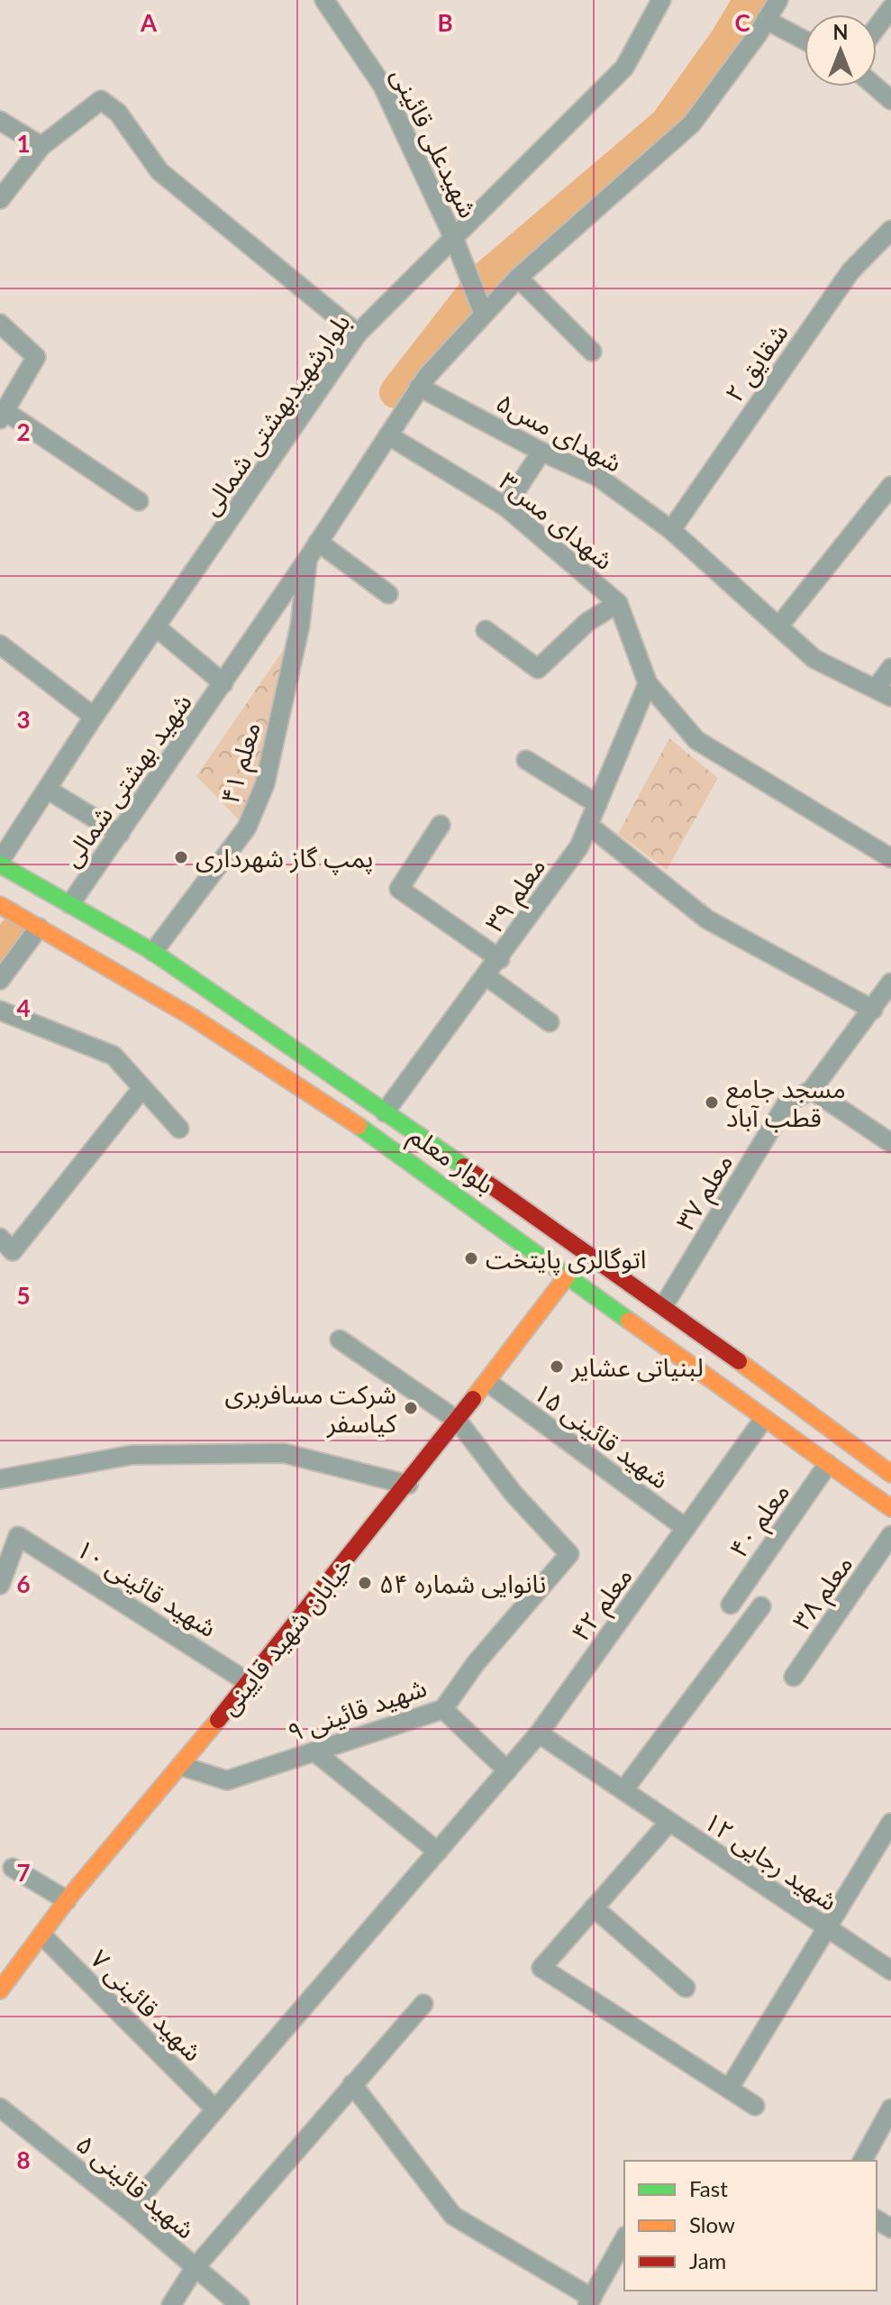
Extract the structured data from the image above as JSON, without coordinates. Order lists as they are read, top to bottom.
{
  "streets": {
    "main road": ["بلوار معلم", "خیابان شهید قایینی"],
    "street": [
      "شهیدعلی قائینی",
      "شقایق ۲",
      "بلوارشهیدبهشتی شمالی",
      "شهدای مس۵",
      "شهدای مس۳",
      "معلم ۴۱",
      "شهید بهشتی شمالی",
      "معلم ۳۹",
      "معلم ۳۷",
      "شهید قائینی ۱۵",
      "معلم ۴۰",
      "شهید قائینی ۱۰",
      "معلم ۳۸",
      "معلم ۴۲",
      "شهید قائینی ۹",
      "شهید رجایی ۱۲",
      "شهید قائینی ۷",
      "شهید قائینی ۵"
    ]
  },
  "crossings": [
    ["شهیدعلی قائینی", "بلوارشهیدبهشتی شمالی"],
    ["شقایق ۲", "شهدای مس۵"],
    ["بلوارشهیدبهشتی شمالی", "بلوار معلم"],
    ["شهدای مس۳", "معلم ۳۹"],
    ["معلم ۴۱", "بلوار معلم"],
    ["شهید بهشتی شمالی", "بلوار معلم"],
    ["معلم ۳۹", "بلوار معلم"],
    ["بلوار معلم", "معلم ۳۷"],
    ["بلوار معلم", "معلم ۴۰"],
    ["بلوار معلم", "معلم ۴۲"],
    ["بلوار معلم", "خیابان شهید قایینی"],
    ["شهید قائینی ۱۵", "معلم ۴۲"],
    ["شهید قائینی ۱۵", "خیابان شهید قایینی"],
    ["شهید قائینی ۱۰", "خیابان شهید قایینی"],
    ["معلم ۴۲", "شهید قائینی ۷"],
    ["معلم ۴۲", "شهید قائینی ۵"],
    ["خیابان شهید قایینی", "شهید قائینی ۹"],
    ["خیابان شهید قایینی", "شهید قائینی ۷"]
  ],
  "places": [
    "پمپ گاز شهرداری",
    "مسجد جامع قطب آباد",
    "اتوگالری پایتخت",
    "لبنیاتی عشایر",
    "شرکت مسافربری کیاسفر",
    "نانوایی شماره ۵۴"
  ],
  "legend": ["Fast", "Slow", "Jam"],
  "north": "top",
  "grid": {
    "columns": ["A", "B", "C"],
    "rows": [
      "1",
      "2",
      "3",
      "4",
      "5",
      "6",
      "7",
      "8"
    ]
  }
}
